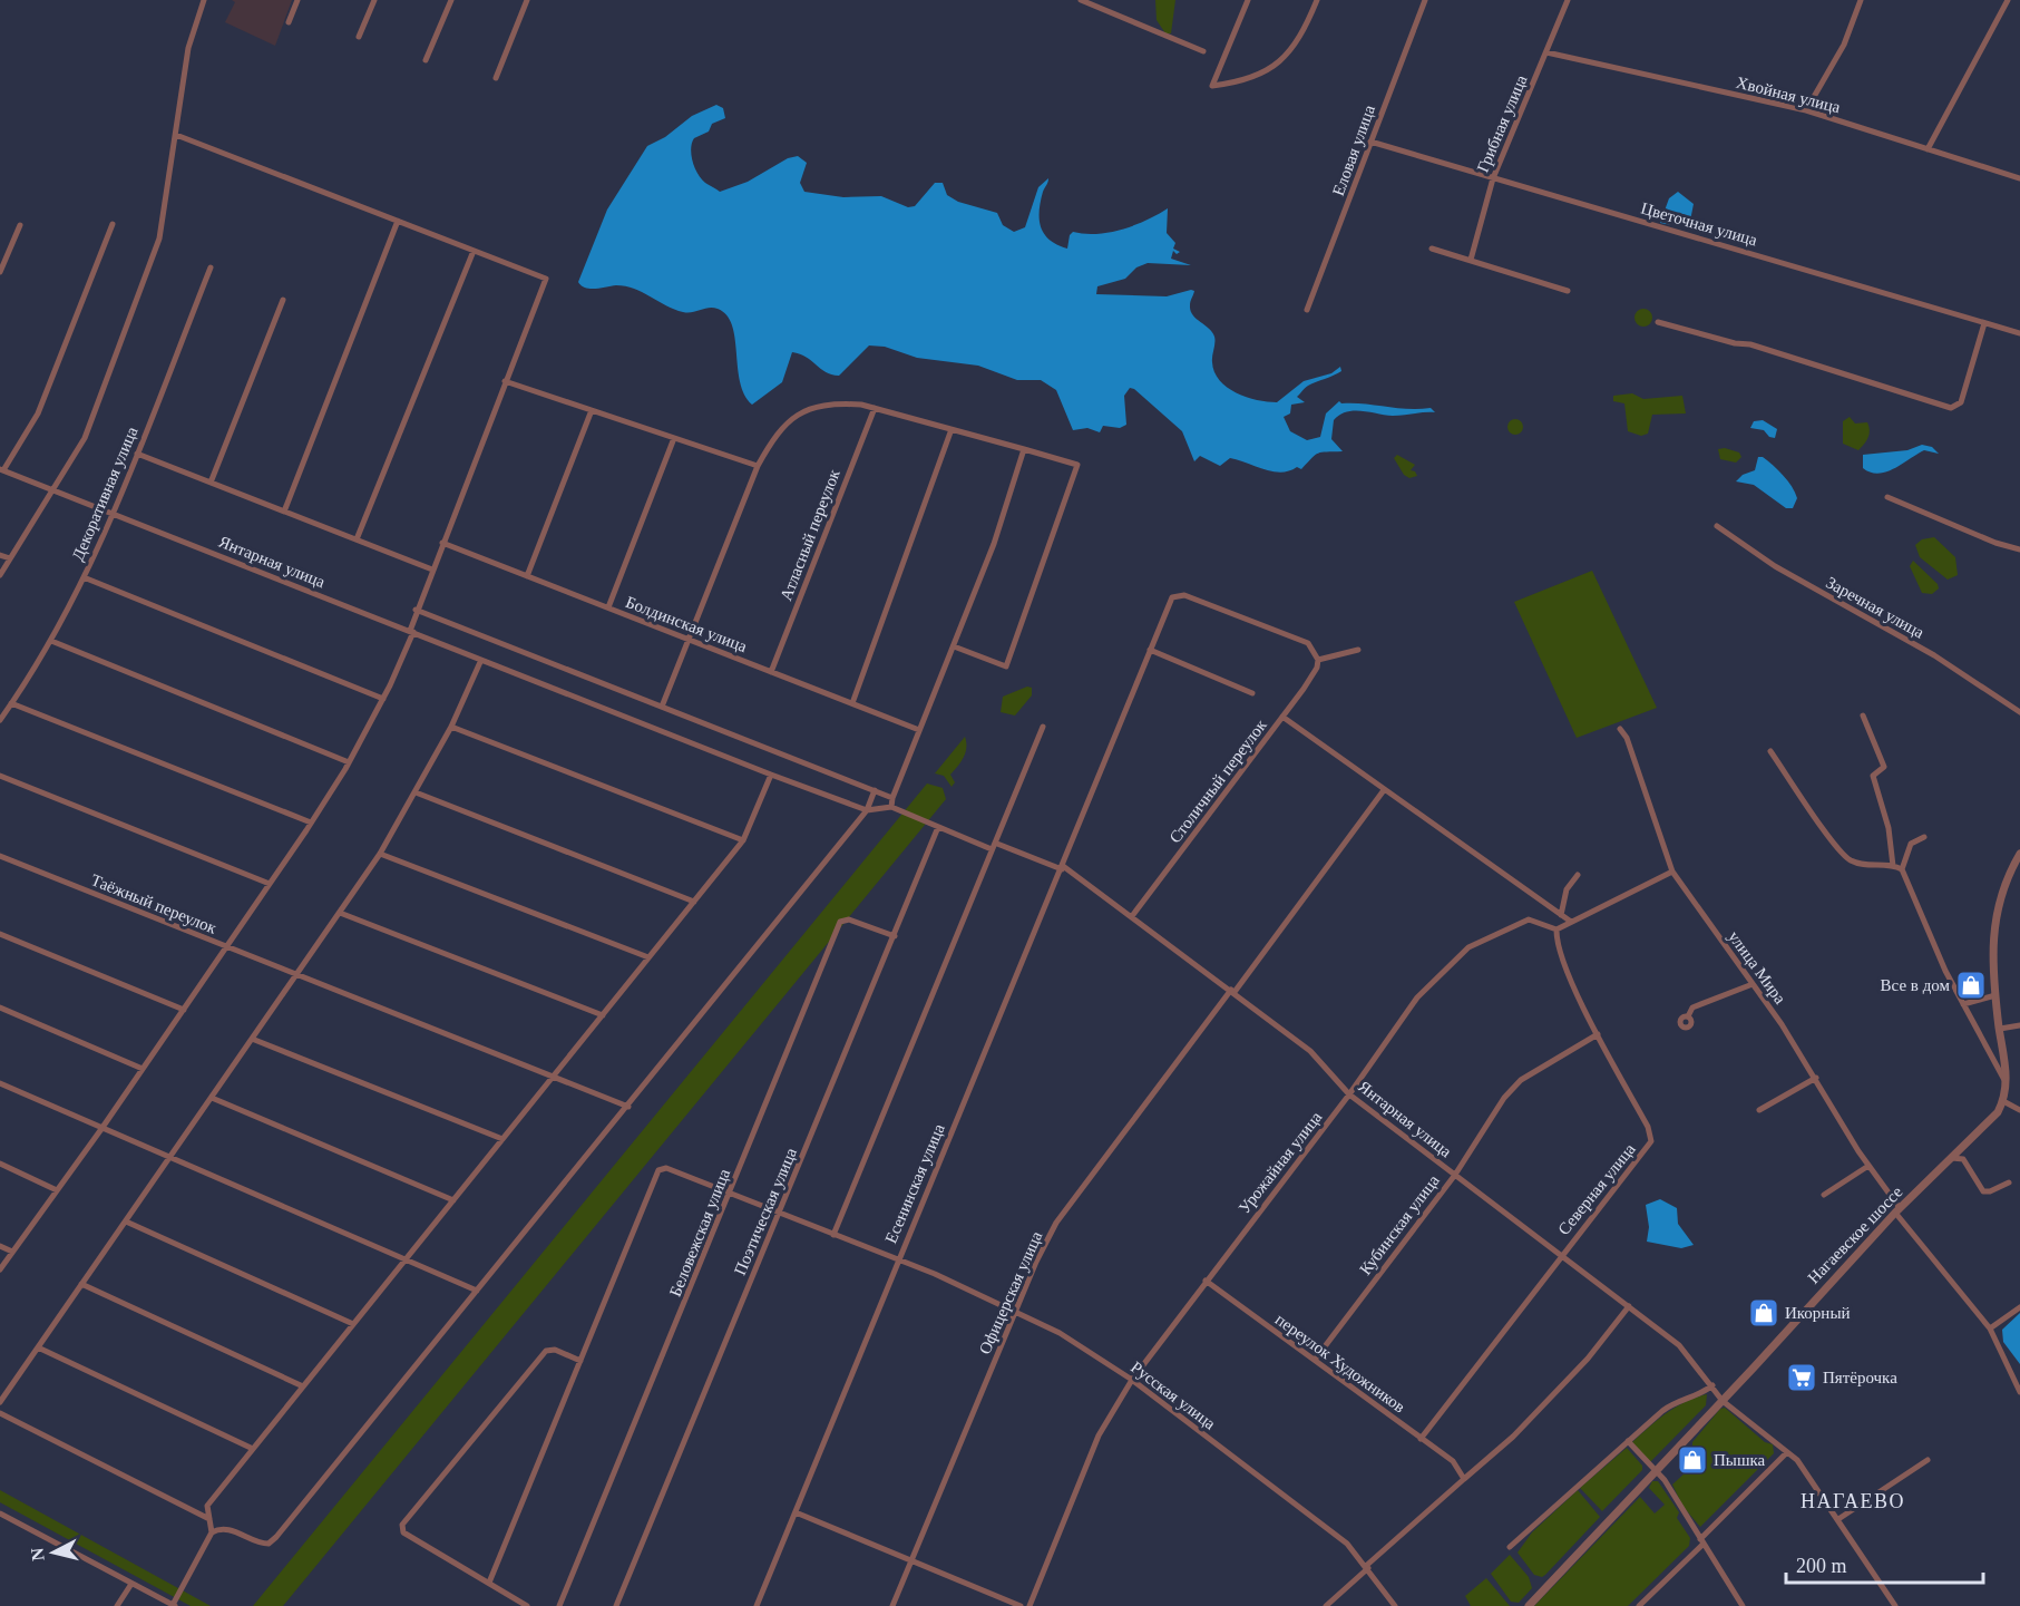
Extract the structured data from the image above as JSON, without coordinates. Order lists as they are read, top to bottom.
{
  "streets": {
    "street": [
      "Хвойная улица",
      "Грибная улица",
      "Еловая улица",
      "Цветочная улица",
      "Декоративная улица",
      "Атласный переулок",
      "Янтарная улица",
      "Заречная улица",
      "Болдинская улица",
      "Столичный переулок",
      "Таёжный переулок",
      "улица Мира",
      "Урожайная улица",
      "Есенинская улица",
      "Северная улица",
      "Поэтическая улица",
      "Кубинская улица",
      "Беловежская улица",
      "Нагаевское шоссе",
      "Офицерская улица",
      "переулок Художников",
      "Русская улица"
    ]
  },
  "crossings": [
    ["Хвойная улица", "Грибная улица"],
    ["Грибная улица", "Цветочная улица"],
    ["Еловая улица", "Цветочная улица"],
    ["Декоративная улица", "Янтарная улица"],
    ["Атласный переулок", "Болдинская улица"],
    ["Янтарная улица", "Столичный переулок"],
    ["Янтарная улица", "Урожайная улица"],
    ["Янтарная улица", "Есенинская улица"],
    ["Янтарная улица", "Северная улица"],
    ["Янтарная улица", "Кубинская улица"],
    ["Янтарная улица", "Нагаевское шоссе"],
    ["Янтарная улица", "Офицерская улица"],
    ["Столичный переулок", "Есенинская улица"],
    ["улица Мира", "Нагаевское шоссе"],
    ["Урожайная улица", "Северная улица"],
    ["Урожайная улица", "переулок Художников"],
    ["Урожайная улица", "Русская улица"],
    ["Есенинская улица", "Русская улица"],
    ["Северная улица", "Кубинская улица"],
    ["Северная улица", "переулок Художников"],
    ["Поэтическая улица", "Беловежская улица"],
    ["Поэтическая улица", "Русская улица"],
    ["Кубинская улица", "переулок Художников"],
    ["Беловежская улица", "Русская улица"],
    ["Офицерская улица", "Русская улица"]
  ],
  "districts": ["НАГАЕВО"],
  "places": {
    "shop": ["Все в дом", "Икорный", "Пышка"],
    "supermarket": ["Пятёрочка"]
  },
  "scale_bar": "200 m",
  "north": "left"
}
